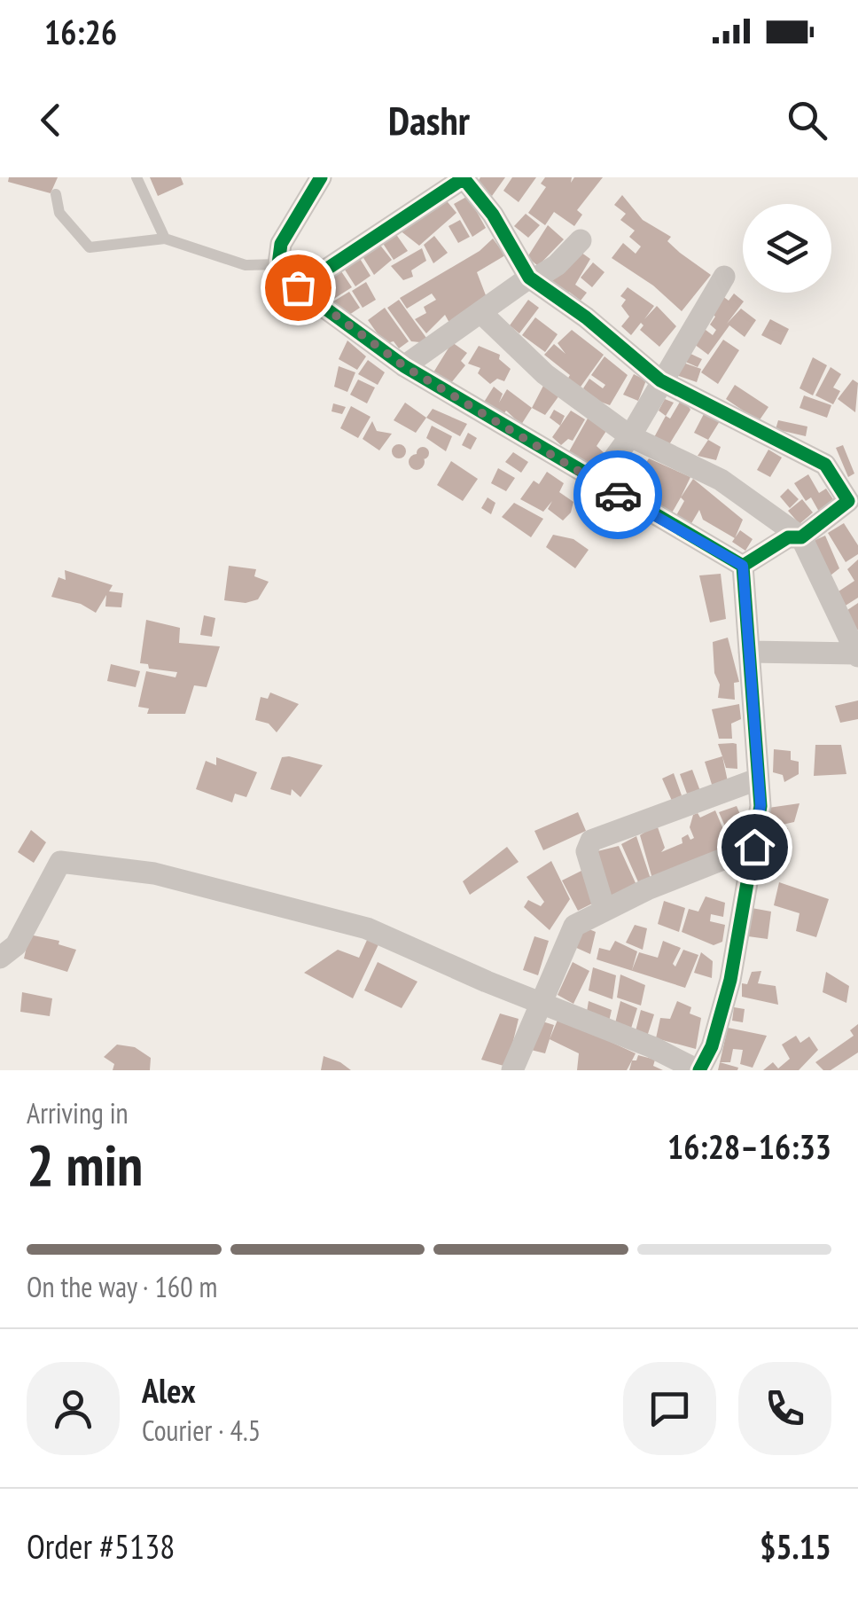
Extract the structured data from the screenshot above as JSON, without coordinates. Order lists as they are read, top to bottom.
{
  "page": {
    "status": "16:26",
    "header": "Dashr",
    "heading": ["2 min", "Arriving in", "16:28–16:33"],
    "panel": [
      "Alex",
      "Courier · 4.5",
      "Order #5138",
      "$5.15"
    ],
    "bar": "On the way · 160 m"
  }
}
